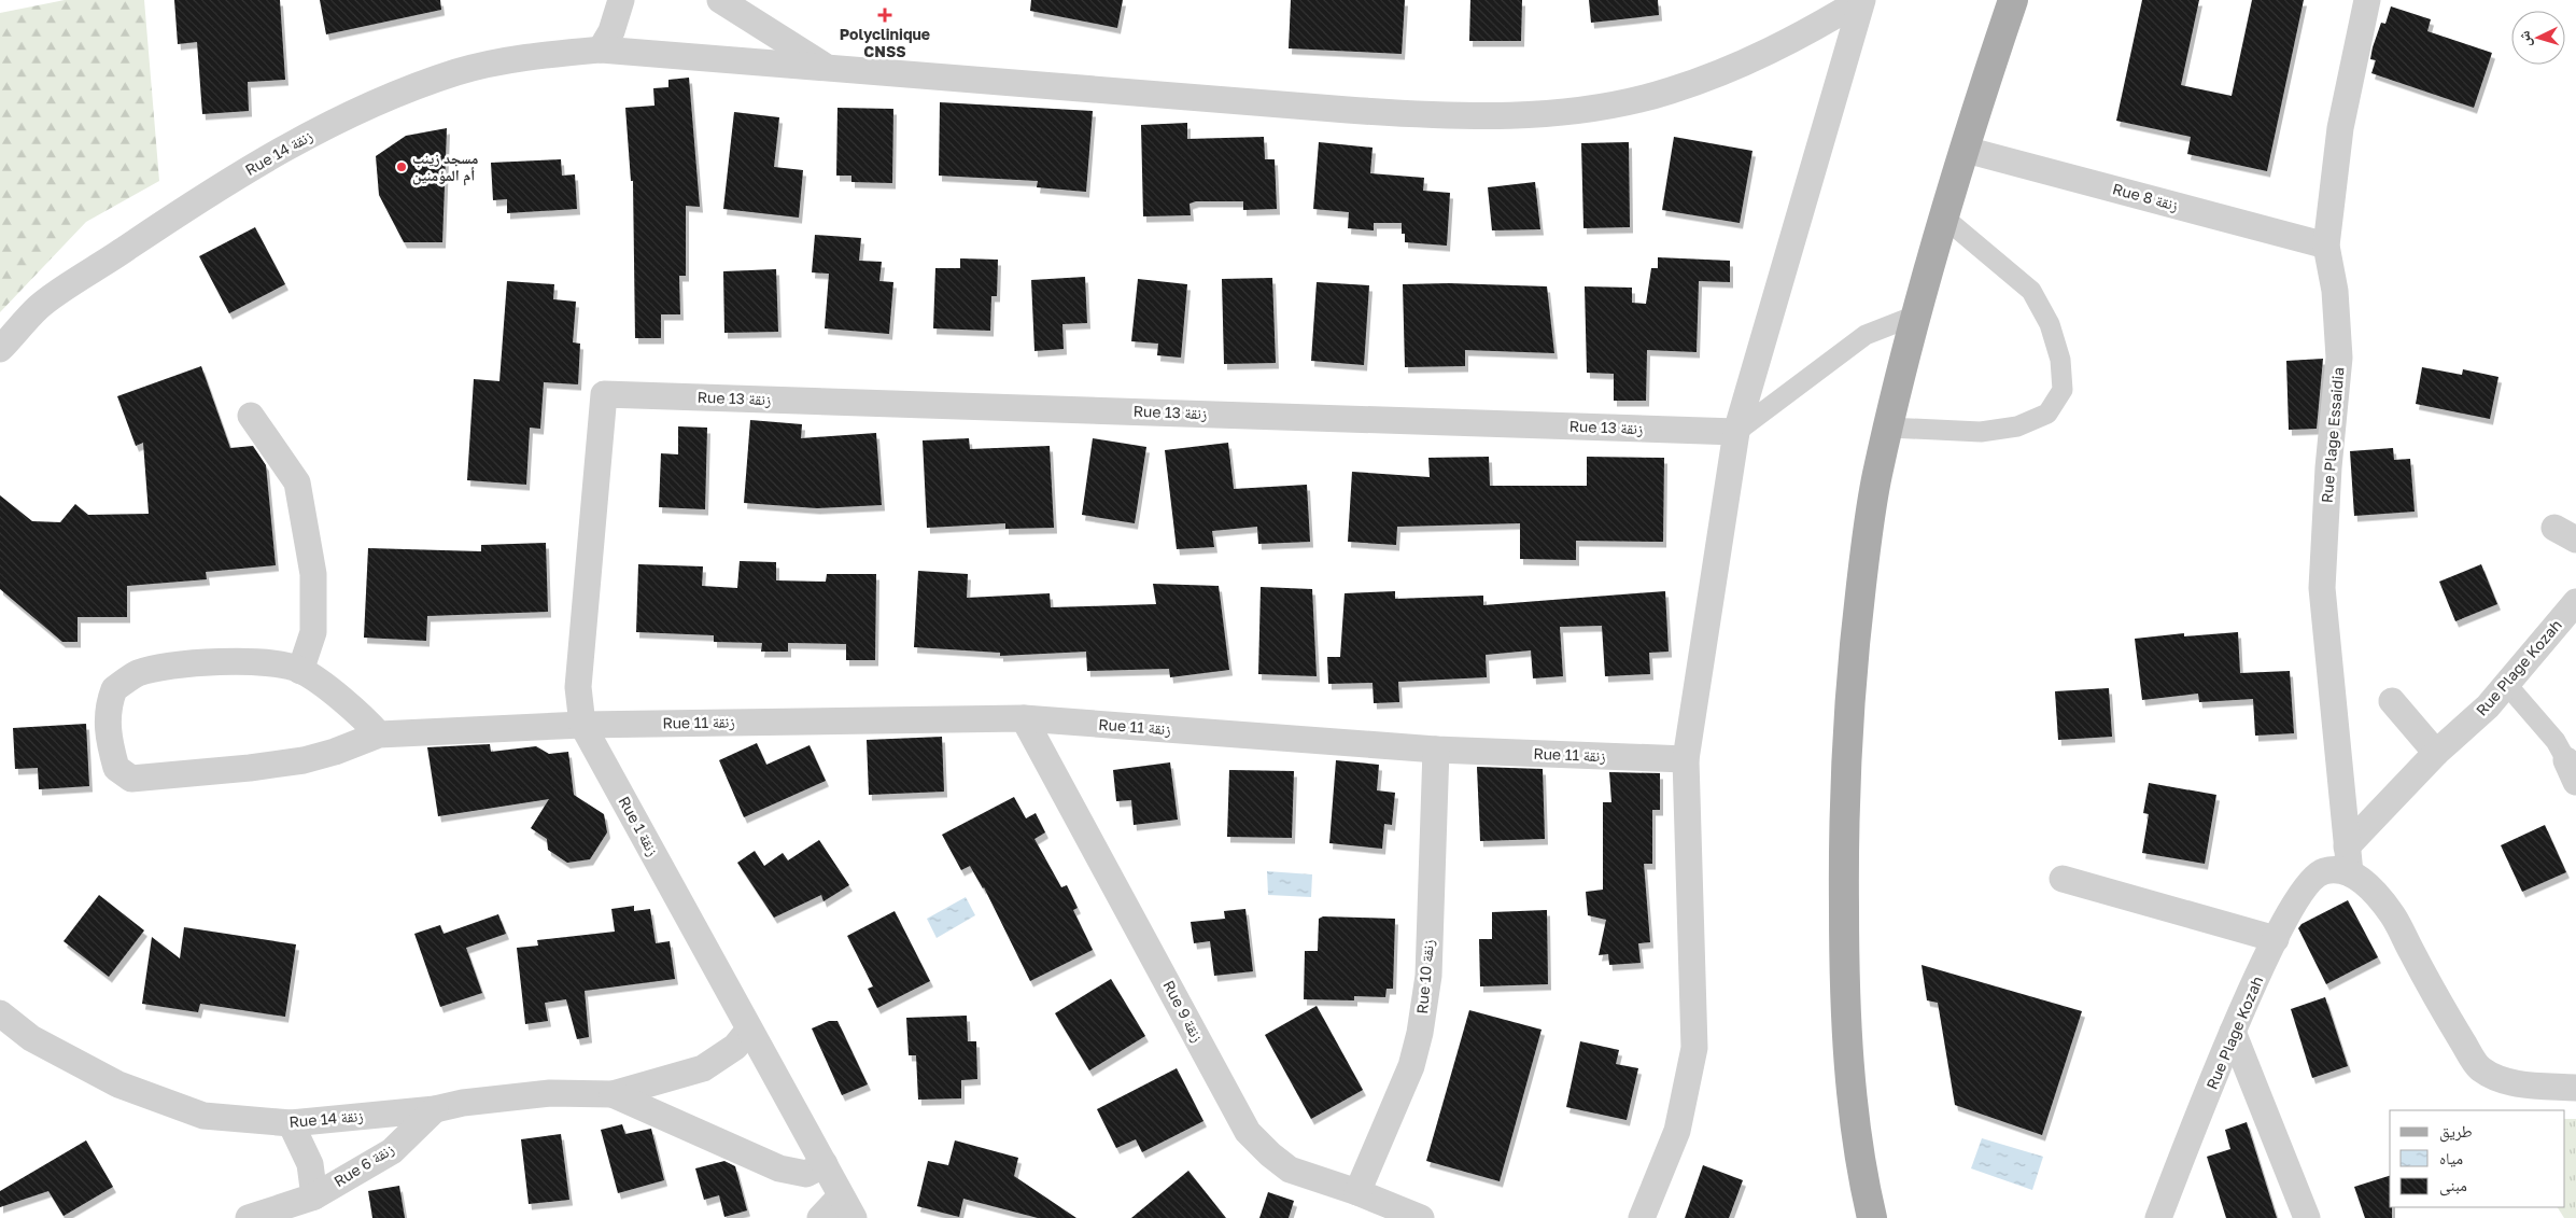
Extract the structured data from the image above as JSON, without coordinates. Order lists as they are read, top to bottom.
{
  "streets": {
    "street": [
      "Rue 14 زنقة",
      "Rue 8 زنقة",
      "Rue 13 زنقة",
      "Rue Plage Essaidia",
      "Rue Plage Kozah",
      "Rue 11 زنقة",
      "Rue 1 زنقة",
      "Rue 10 زنقة",
      "Rue 9 زنقة",
      "Rue 6 زنقة"
    ]
  },
  "crossings": [
    ["Rue 14 زنقة", "Rue 1 زنقة"],
    ["Rue 14 زنقة", "Rue 6 زنقة"],
    ["Rue 8 زنقة", "Rue Plage Essaidia"],
    ["Rue 13 زنقة", "Rue 1 زنقة"],
    ["Rue Plage Essaidia", "Rue Plage Kozah"],
    ["Rue 11 زنقة", "Rue 1 زنقة"],
    ["Rue 11 زنقة", "Rue 10 زنقة"],
    ["Rue 11 زنقة", "Rue 9 زنقة"],
    ["Rue 10 زنقة", "Rue 9 زنقة"]
  ],
  "places": {
    "health": ["Polyclinique CNSS"],
    "other": ["مسجد زينب أم المؤمنين"]
  },
  "legend": ["طريق", "مياه", "مبنى"],
  "north": "left"
}
